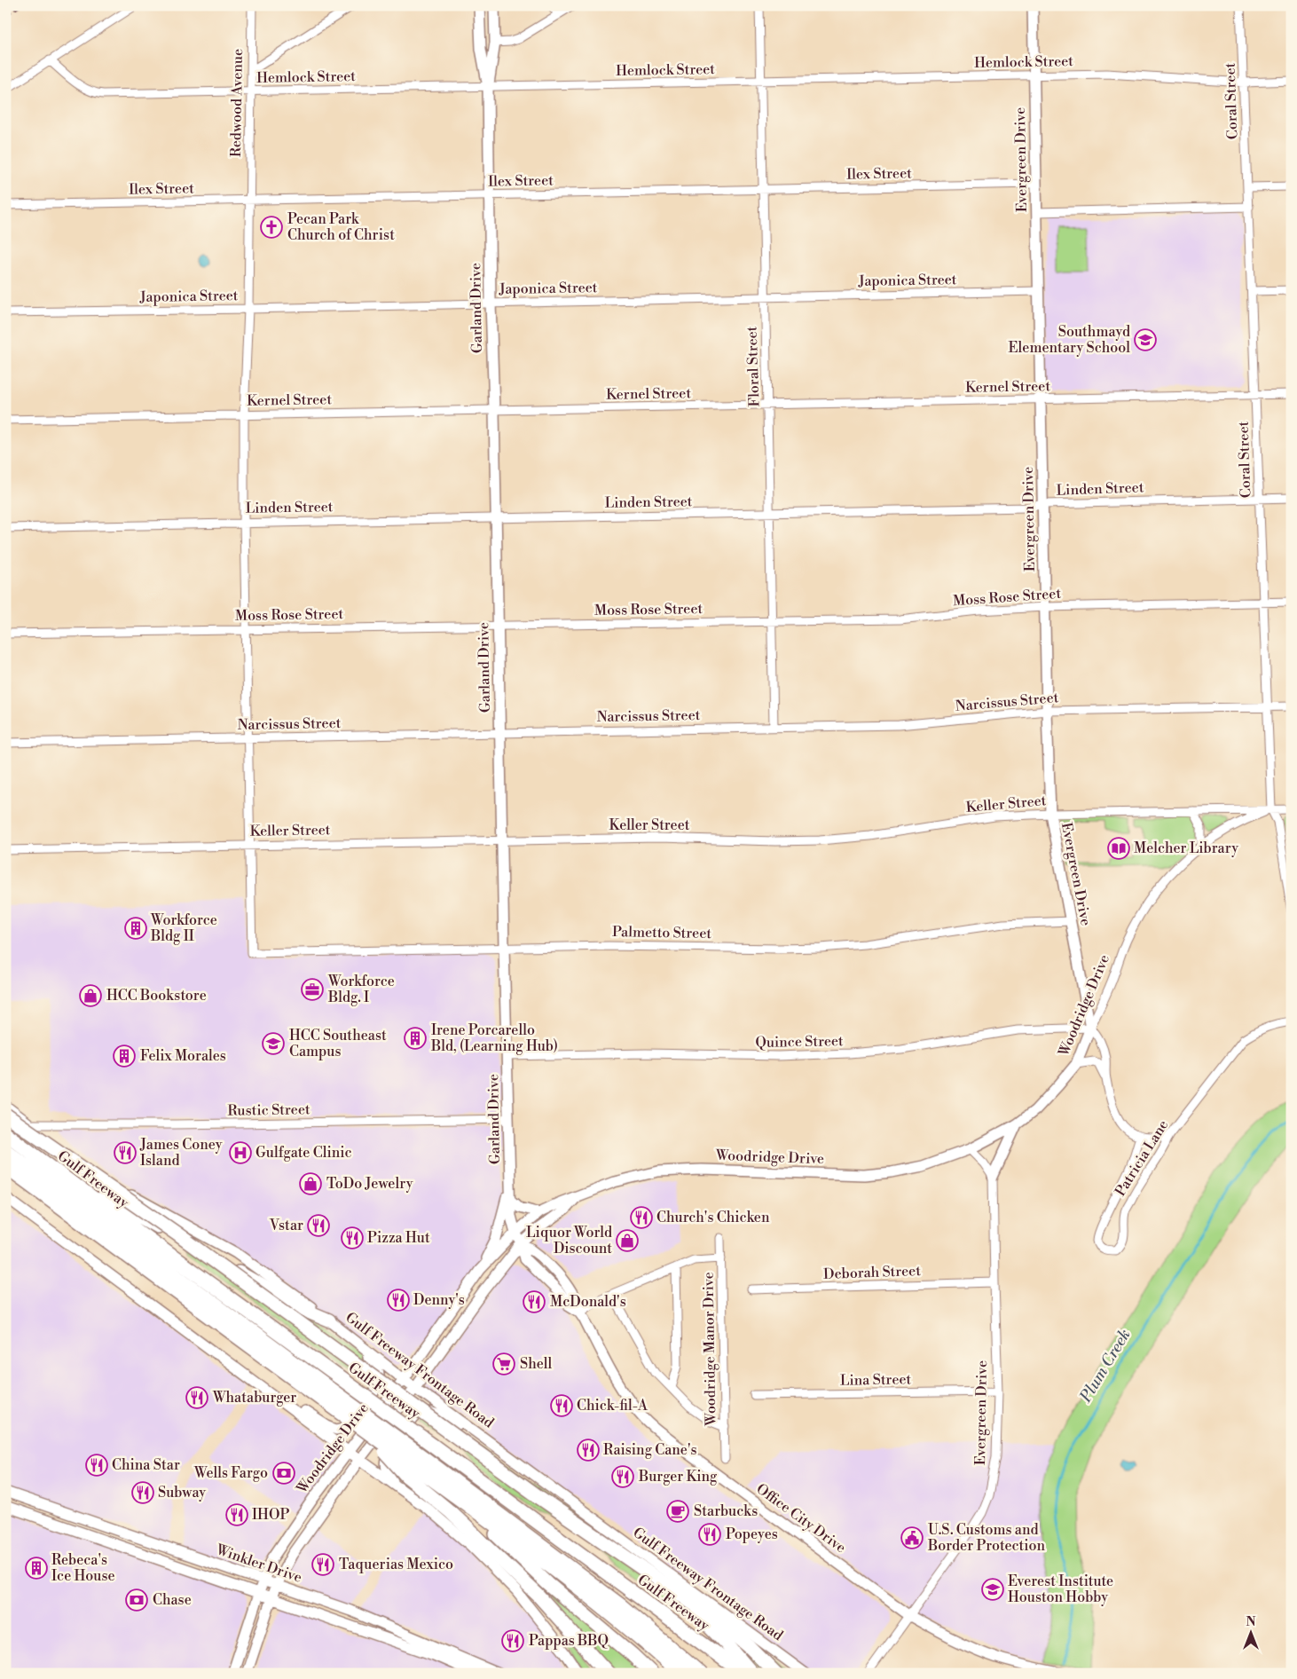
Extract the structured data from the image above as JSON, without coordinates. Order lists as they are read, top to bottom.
{
  "streets": {
    "highway": ["Gulf Freeway"],
    "main road": [
      "Evergreen Drive",
      "Garland Drive",
      "Woodridge Drive",
      "Gulf Freeway Frontage Road",
      "Office City Drive",
      "Winkler Drive"
    ],
    "street": [
      "Hemlock Street",
      "Coral Street",
      "Redwood Avenue",
      "Ilex Street",
      "Japonica Street",
      "Floral Street",
      "Kernel Street",
      "Linden Street",
      "Moss Rose Street",
      "Narcissus Street",
      "Keller Street",
      "Palmetto Street",
      "Quince Street",
      "Rustic Street",
      "Patricia Lane",
      "Deborah Street",
      "Woodridge Manor Drive",
      "Lina Street"
    ]
  },
  "crossings": [
    ["Hemlock Street", "Coral Street"],
    ["Hemlock Street", "Redwood Avenue"],
    ["Hemlock Street", "Evergreen Drive"],
    ["Hemlock Street", "Garland Drive"],
    ["Hemlock Street", "Floral Street"],
    ["Coral Street", "Kernel Street"],
    ["Coral Street", "Linden Street"],
    ["Coral Street", "Moss Rose Street"],
    ["Coral Street", "Narcissus Street"],
    ["Coral Street", "Keller Street"],
    ["Coral Street", "Woodridge Drive"],
    ["Redwood Avenue", "Ilex Street"],
    ["Redwood Avenue", "Japonica Street"],
    ["Evergreen Drive", "Ilex Street"],
    ["Evergreen Drive", "Japonica Street"],
    ["Evergreen Drive", "Kernel Street"],
    ["Evergreen Drive", "Linden Street"],
    ["Evergreen Drive", "Moss Rose Street"],
    ["Evergreen Drive", "Narcissus Street"],
    ["Evergreen Drive", "Keller Street"],
    ["Evergreen Drive", "Palmetto Street"],
    ["Evergreen Drive", "Woodridge Drive"],
    ["Evergreen Drive", "Quince Street"],
    ["Evergreen Drive", "Deborah Street"],
    ["Evergreen Drive", "Lina Street"],
    ["Evergreen Drive", "Office City Drive"],
    ["Ilex Street", "Garland Drive"],
    ["Ilex Street", "Floral Street"],
    ["Japonica Street", "Garland Drive"],
    ["Japonica Street", "Floral Street"],
    ["Garland Drive", "Kernel Street"],
    ["Garland Drive", "Linden Street"],
    ["Garland Drive", "Moss Rose Street"],
    ["Garland Drive", "Narcissus Street"],
    ["Garland Drive", "Keller Street"],
    ["Garland Drive", "Palmetto Street"],
    ["Garland Drive", "Woodridge Drive"],
    ["Garland Drive", "Quince Street"],
    ["Garland Drive", "Rustic Street"],
    ["Garland Drive", "Office City Drive"],
    ["Floral Street", "Kernel Street"],
    ["Floral Street", "Linden Street"],
    ["Floral Street", "Moss Rose Street"],
    ["Floral Street", "Narcissus Street"],
    ["Keller Street", "Palmetto Street"],
    ["Keller Street", "Woodridge Drive"],
    ["Woodridge Drive", "Quince Street"],
    ["Woodridge Drive", "Gulf Freeway Frontage Road"],
    ["Woodridge Drive", "Office City Drive"],
    ["Woodridge Drive", "Winkler Drive"],
    ["Rustic Street", "Gulf Freeway Frontage Road"]
  ],
  "water": ["Plum Creek"],
  "places": {
    "church": ["Pecan Park Church of Christ"],
    "school or university": ["Southmayd Elementary School", "HCC Southeast Campus", "Everest Institute Houston Hobby"],
    "library": ["Melcher Library"],
    "building": [
      "Workforce Bldg II",
      "Irene Porcarello Bld, (Learning Hub)",
      "Felix Morales",
      "Rebeca's Ice House"
    ],
    "office": ["Workforce Bldg. I"],
    "shop": ["HCC Bookstore", "ToDo Jewelry", "Liquor World Discount"],
    "restaurant": [
      "James Coney Island",
      "Church's Chicken",
      "Vstar",
      "Pizza Hut",
      "Denny's",
      "McDonald's",
      "Whataburger",
      "Chick-fil-A",
      "Raising Cane's",
      "China Star",
      "Burger King",
      "Subway",
      "IHOP",
      "Popeyes",
      "Taquerias Mexico",
      "Pappas BBQ"
    ],
    "hospital": ["Gulfgate Clinic"],
    "supermarket": ["Shell"],
    "bank": ["Wells Fargo", "Chase"],
    "cafe": ["Starbucks"],
    "public building": ["U.S. Customs and Border Protection"]
  },
  "north": "top"
}
